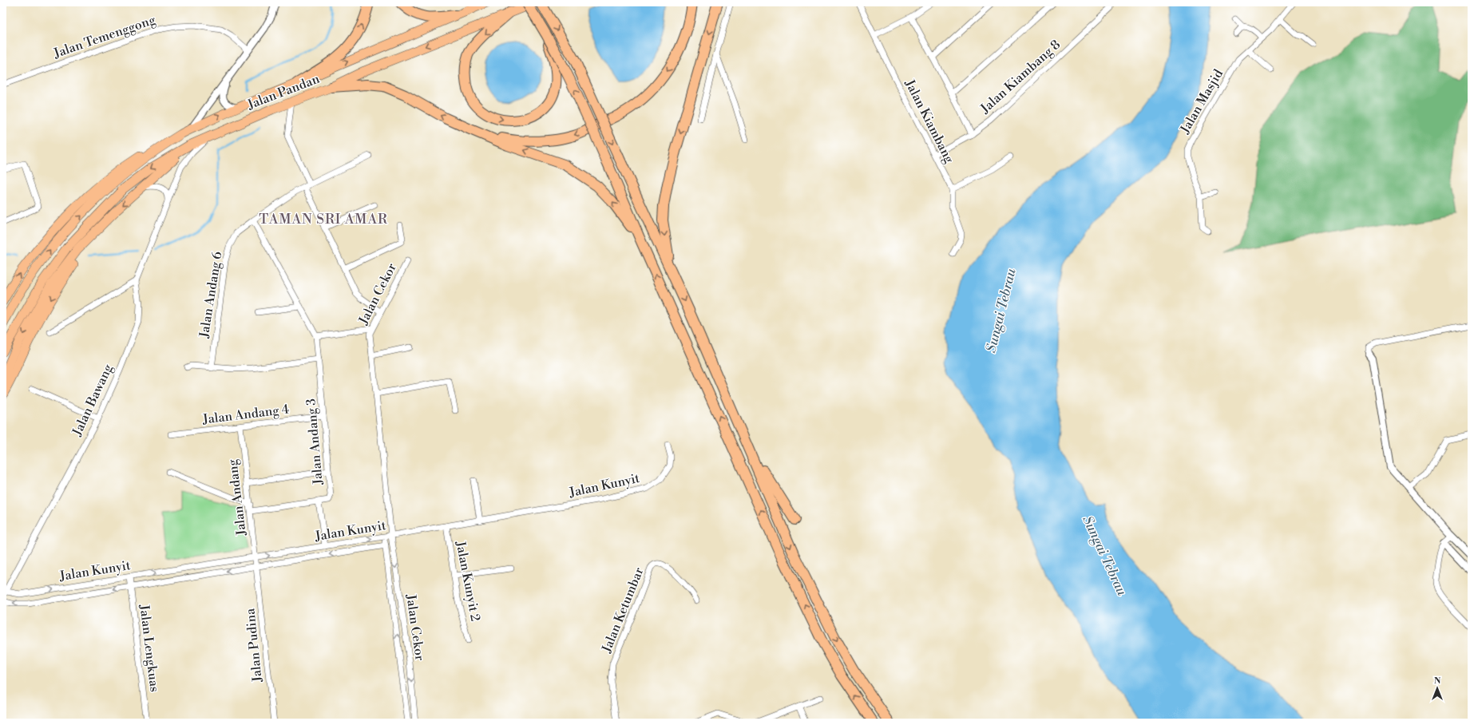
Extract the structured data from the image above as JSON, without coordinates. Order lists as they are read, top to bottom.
{
  "streets": {
    "highway": ["Jalan Pandan"],
    "street": [
      "Jalan Temenggong",
      "Jalan Kiambang 8",
      "Jalan Masjid",
      "Jalan Kiambang",
      "Jalan Cekor",
      "Jalan Andang 6",
      "Jalan Bawang",
      "Jalan Andang 4",
      "Jalan Andang 3",
      "Jalan Kunyit",
      "Jalan Andang",
      "Jalan Kunyit 2",
      "Jalan Ketumbar",
      "Jalan Pudina",
      "Jalan Lengkuas"
    ]
  },
  "crossings": [
    ["Jalan Kiambang 8", "Jalan Kiambang"],
    ["Jalan Pandan", "Jalan Bawang"],
    ["Jalan Cekor", "Jalan Kunyit"],
    ["Jalan Andang 6", "Jalan Andang 3"],
    ["Jalan Bawang", "Jalan Kunyit"],
    ["Jalan Andang 4", "Jalan Andang 3"],
    ["Jalan Andang 4", "Jalan Andang"],
    ["Jalan Andang 3", "Jalan Andang"],
    ["Jalan Kunyit", "Jalan Andang"],
    ["Jalan Kunyit", "Jalan Kunyit 2"],
    ["Jalan Kunyit", "Jalan Pudina"],
    ["Jalan Kunyit", "Jalan Lengkuas"],
    ["Jalan Andang", "Jalan Pudina"]
  ],
  "districts": ["TAMAN SRI AMAR"],
  "water": ["Sungai Tebrau"],
  "north": "top"
}
